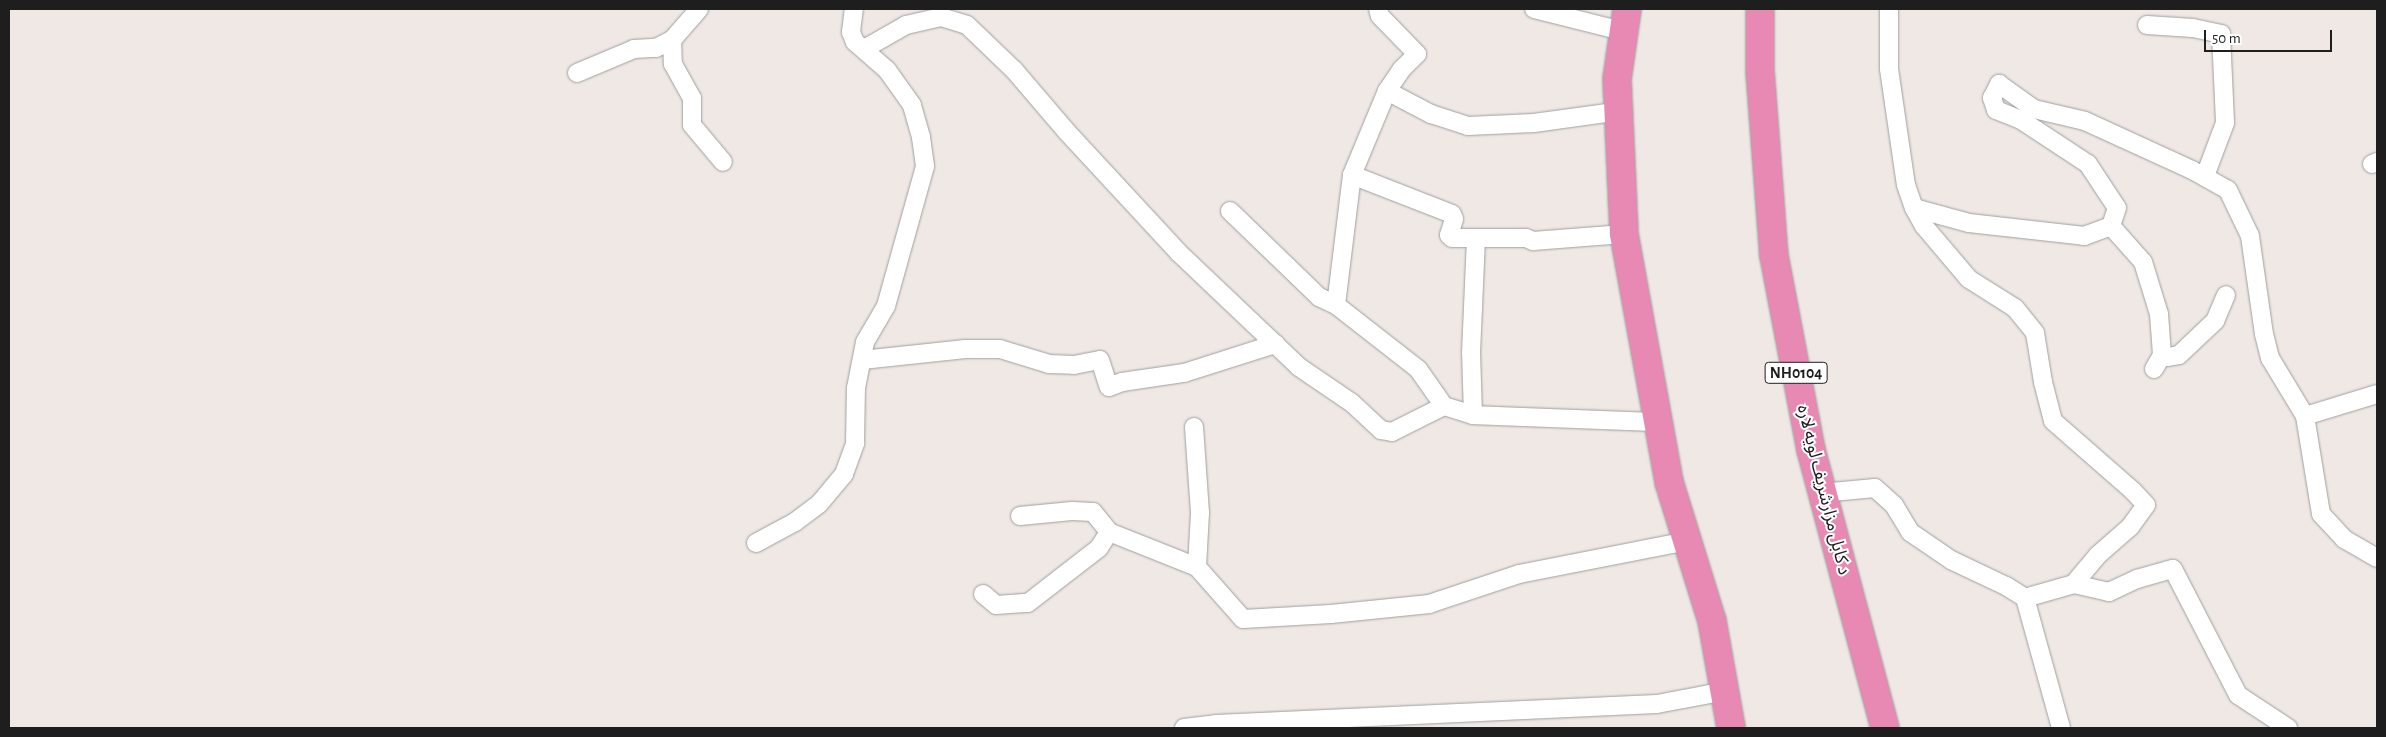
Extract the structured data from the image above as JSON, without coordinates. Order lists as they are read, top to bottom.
{
  "streets": {
    "highway": ["NH0104", "د کابل مزارشریف لویه لاره"]
  },
  "scale_bar": "50 m"
}
